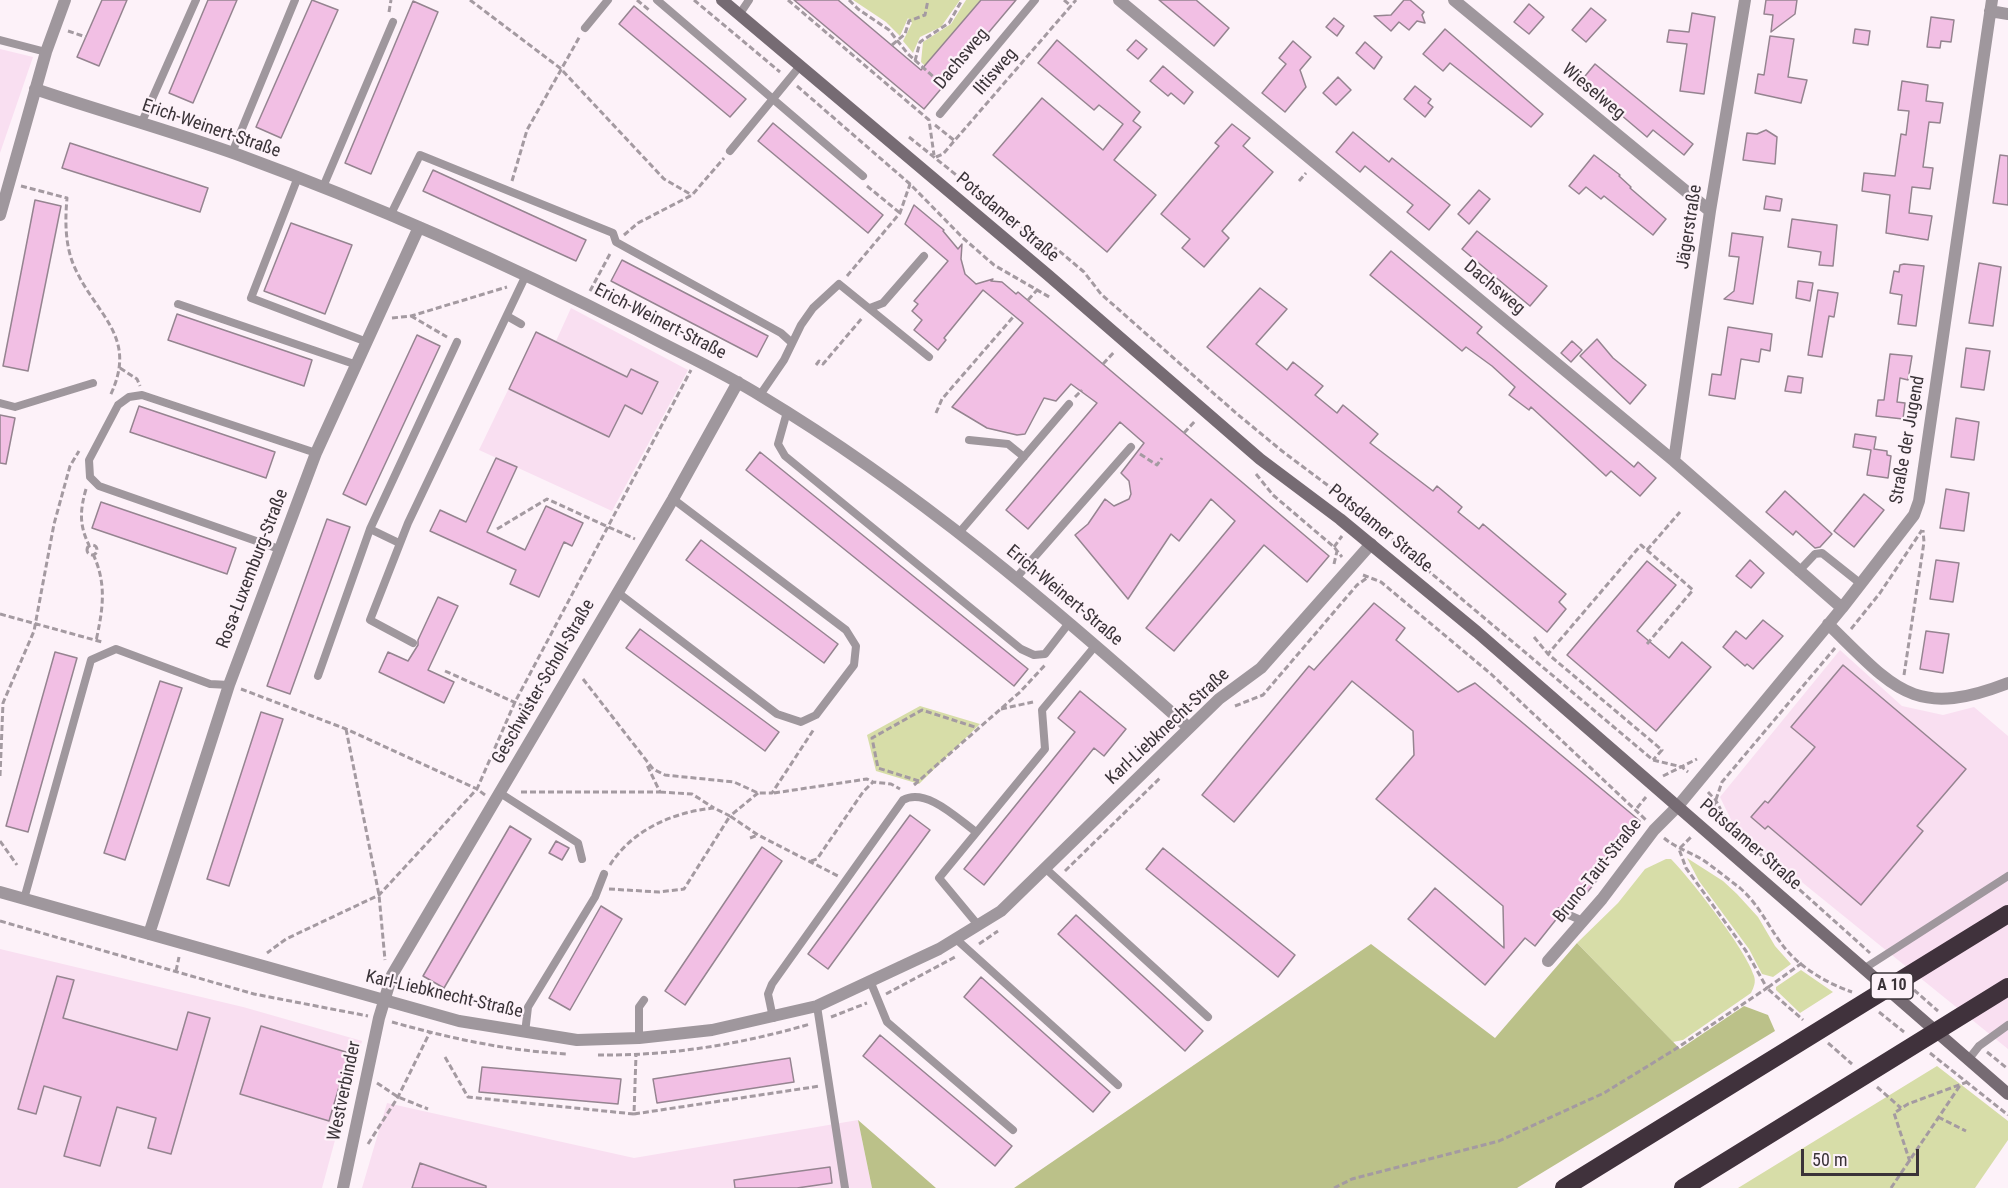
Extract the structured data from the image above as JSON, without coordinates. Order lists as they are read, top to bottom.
{
  "streets": {
    "highway": ["A 10"],
    "main road": ["Potsdamer Straße"],
    "street": [
      "Dachsweg",
      "Wieselweg",
      "Erich-Weinert-Straße",
      "Jägerstraße",
      "Straße der Jugend",
      "Rosa-Luxemburg-Straße",
      "Geschwister-Scholl-Straße",
      "Karl-Liebknecht-Straße",
      "Bruno-Taut-Straße",
      "Westverbinder"
    ],
    "path": ["Iltisweg"]
  },
  "crossings": [
    ["Dachsweg", "Jägerstraße"],
    ["Dachsweg", "Straße der Jugend"],
    ["Wieselweg", "Jägerstraße"],
    ["Erich-Weinert-Straße", "Rosa-Luxemburg-Straße"],
    ["Erich-Weinert-Straße", "Geschwister-Scholl-Straße"],
    ["Erich-Weinert-Straße", "Karl-Liebknecht-Straße"],
    ["Potsdamer Straße", "Straße der Jugend"],
    ["Potsdamer Straße", "Karl-Liebknecht-Straße"],
    ["Potsdamer Straße", "Bruno-Taut-Straße"],
    ["Straße der Jugend", "Bruno-Taut-Straße"],
    ["Rosa-Luxemburg-Straße", "Karl-Liebknecht-Straße"],
    ["Geschwister-Scholl-Straße", "Karl-Liebknecht-Straße"],
    ["Geschwister-Scholl-Straße", "Westverbinder"],
    ["Karl-Liebknecht-Straße", "Westverbinder"]
  ],
  "scale_bar": "50 m"
}
